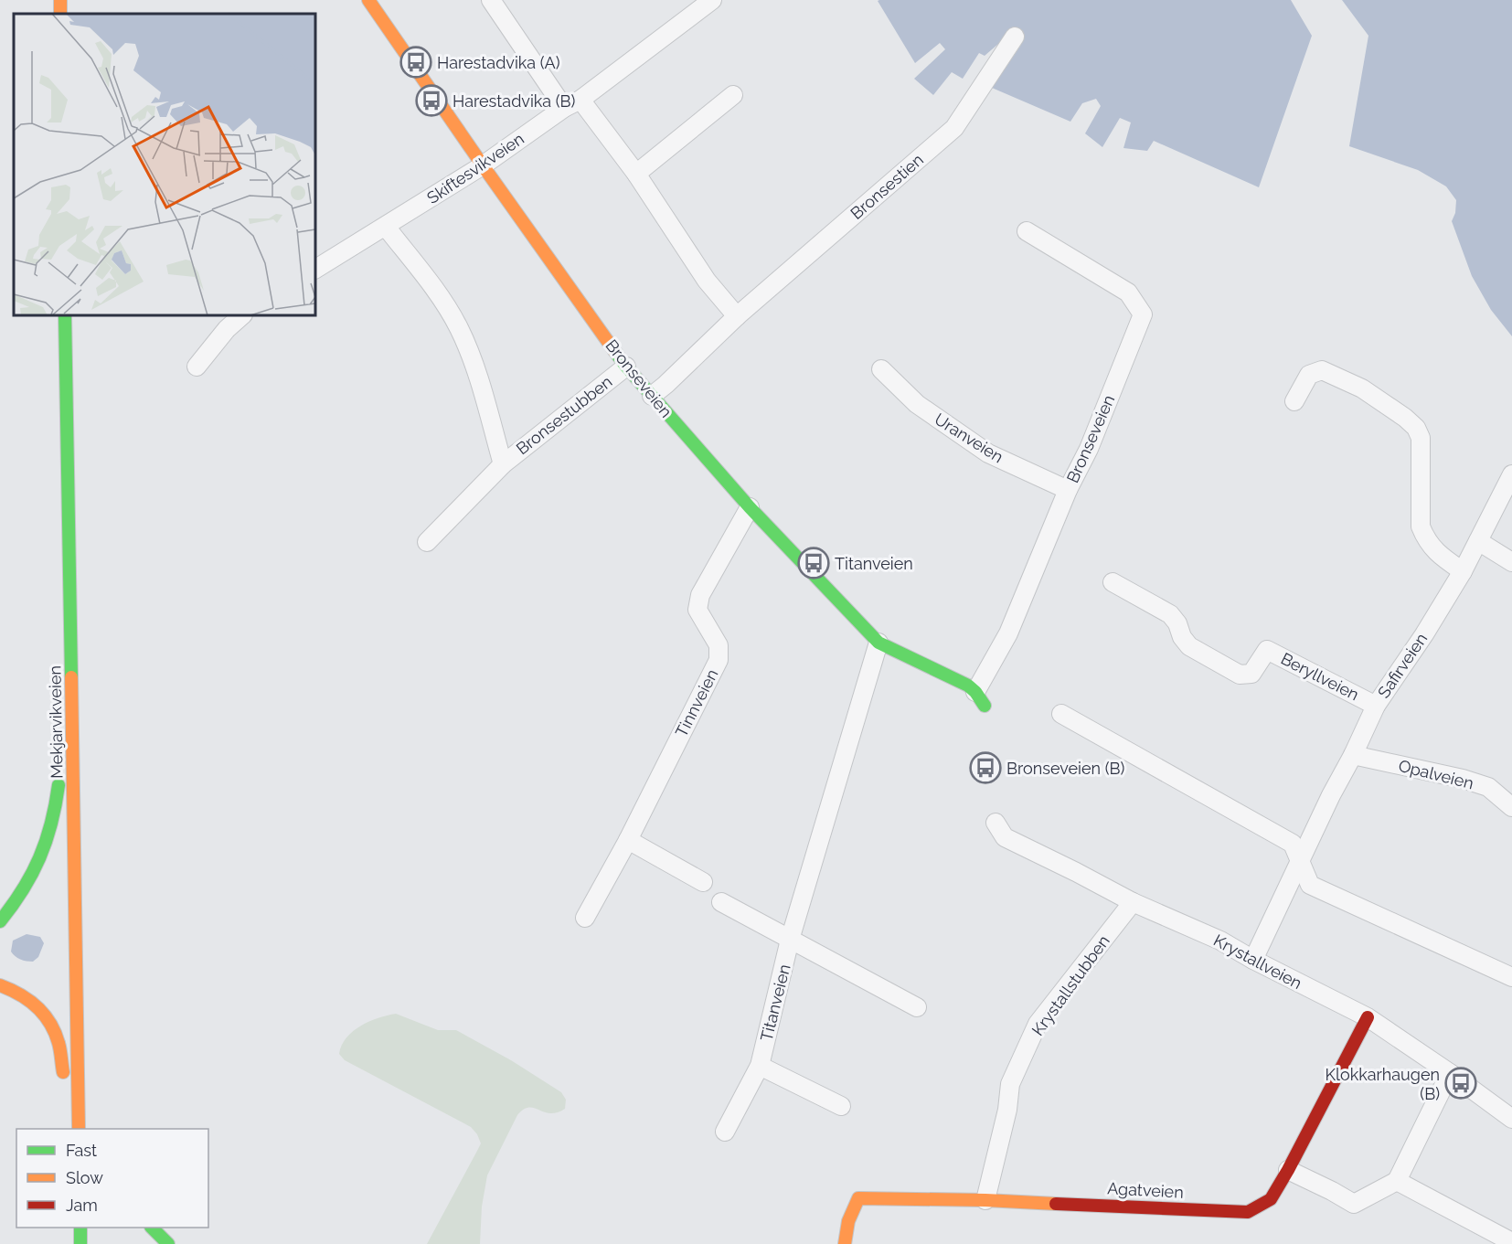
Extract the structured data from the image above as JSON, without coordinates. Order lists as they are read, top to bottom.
{
  "streets": {
    "main road": ["Bronseveien", "Mekjarvikveien", "Agatveien"],
    "street": [
      "Skiftesvikveien",
      "Bronsestien",
      "Bronsestubben",
      "Uranveien",
      "Safirveien",
      "Beryllveien",
      "Tinnveien",
      "Opalveien",
      "Krystallveien",
      "Krystallstubben",
      "Titanveien"
    ]
  },
  "crossings": [
    ["Skiftesvikveien", "Bronseveien"],
    ["Skiftesvikveien", "Bronsestubben"],
    ["Bronsestien", "Bronseveien"],
    ["Bronseveien", "Bronsestubben"],
    ["Bronseveien", "Uranveien"],
    ["Bronseveien", "Tinnveien"],
    ["Bronseveien", "Titanveien"],
    ["Safirveien", "Beryllveien"],
    ["Safirveien", "Opalveien"],
    ["Safirveien", "Krystallveien"],
    ["Krystallveien", "Krystallstubben"],
    ["Krystallveien", "Agatveien"],
    ["Krystallstubben", "Agatveien"]
  ],
  "places": {
    "bus stop": [
      "Harestadvika (A)",
      "Harestadvika (B)",
      "Titanveien",
      "Bronseveien (B)",
      "Klokkarhaugen (B)"
    ]
  },
  "legend": ["Fast", "Slow", "Jam"]
}
